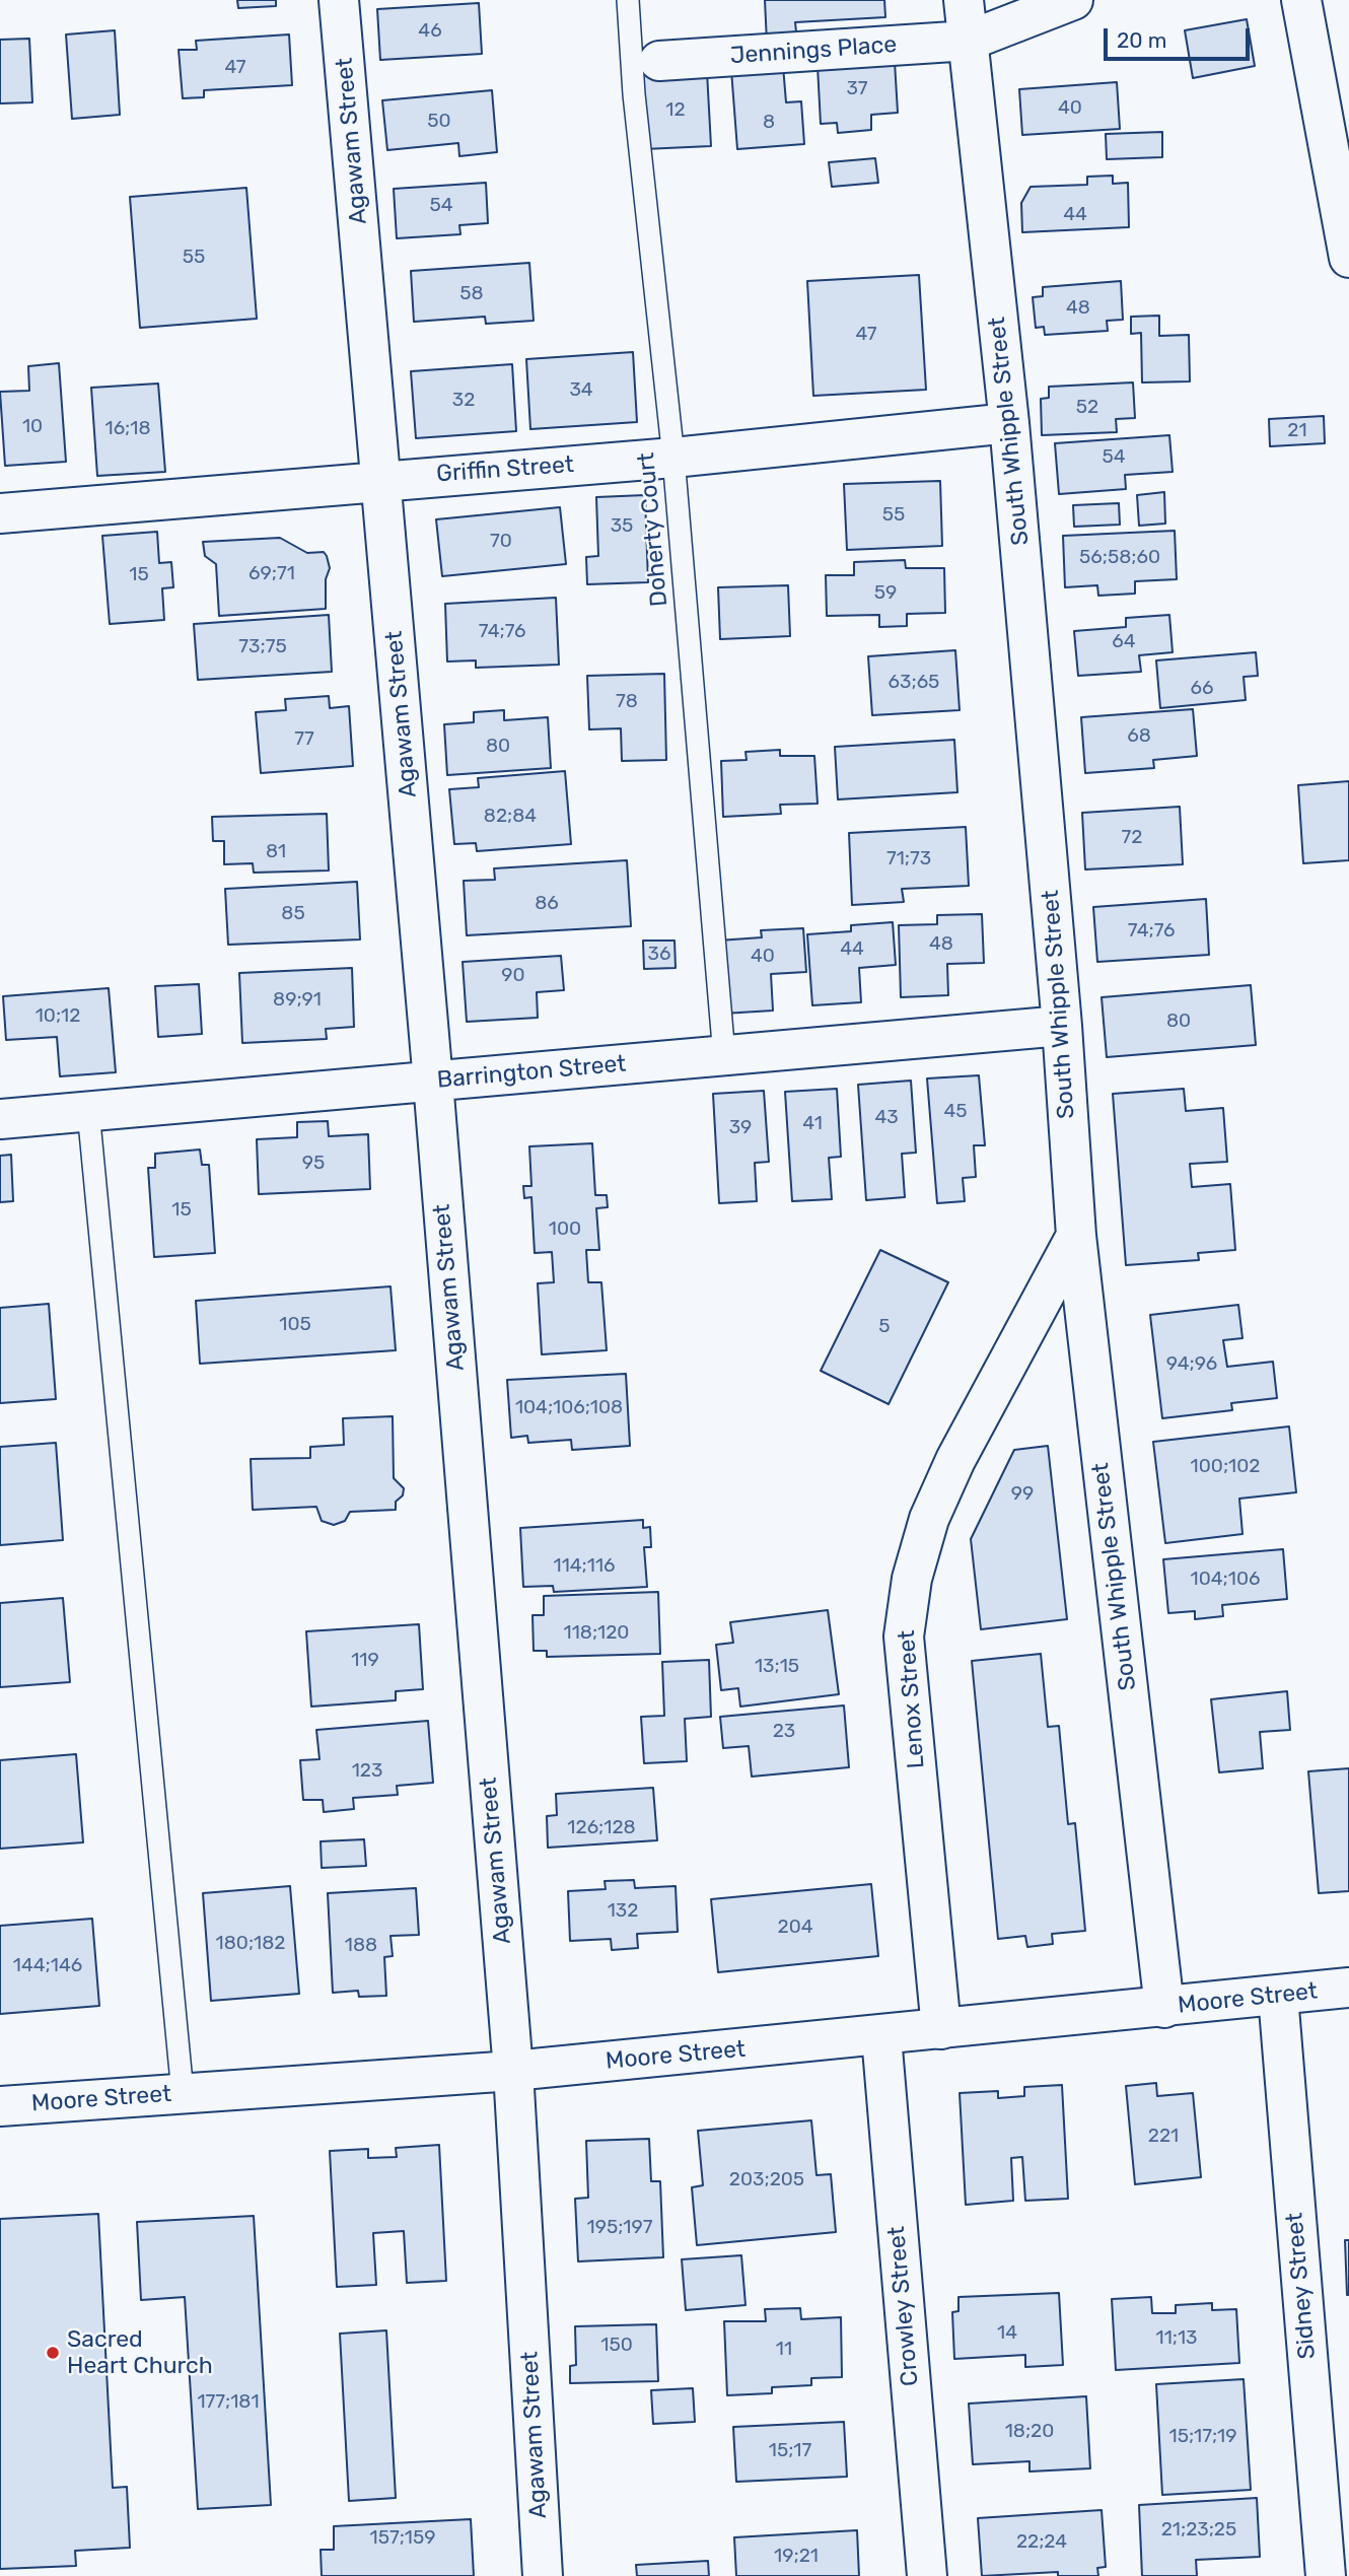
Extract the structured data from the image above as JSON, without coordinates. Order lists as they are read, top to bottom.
{
  "streets": {
    "street": [
      "Jennings Place",
      "Agawam Street",
      "South Whipple Street",
      "Griffin Street",
      "Barrington Street",
      "Lenox Street",
      "Moore Street",
      "Sidney Street",
      "Crowley Street"
    ],
    "lane": ["Doherty Court"]
  },
  "crossings": [
    ["Jennings Place", "South Whipple Street"],
    ["Agawam Street", "Griffin Street"],
    ["Agawam Street", "Barrington Street"],
    ["Agawam Street", "Moore Street"],
    ["South Whipple Street", "Griffin Street"],
    ["South Whipple Street", "Barrington Street"],
    ["South Whipple Street", "Lenox Street"],
    ["South Whipple Street", "Moore Street"],
    ["Griffin Street", "Doherty Court"],
    ["Doherty Court", "Barrington Street"],
    ["Lenox Street", "Moore Street"],
    ["Moore Street", "Sidney Street"],
    ["Moore Street", "Crowley Street"]
  ],
  "places": ["Sacred Heart Church"],
  "house_numbers": [
    "46",
    "47",
    "37",
    "40",
    "12",
    "50",
    "8",
    "54",
    "44",
    "55",
    "58",
    "48",
    "47",
    "34",
    "32",
    "52",
    "10",
    "16;18",
    "21",
    "54",
    "55",
    "35",
    "70",
    "56;58;60",
    "69;71",
    "15",
    "59",
    "74;76",
    "64",
    "73;75",
    "63;65",
    "66",
    "78",
    "68",
    "77",
    "80",
    "82;84",
    "72",
    "81",
    "71;73",
    "86",
    "85",
    "74;76",
    "48",
    "44",
    "36",
    "40",
    "90",
    "89;91",
    "10;12",
    "80",
    "45",
    "43",
    "41",
    "39",
    "95",
    "15",
    "100",
    "105",
    "5",
    "94;96",
    "104;106;108",
    "100;102",
    "99",
    "114;116",
    "104;106",
    "118;120",
    "119",
    "13;15",
    "23",
    "123",
    "126;128",
    "132",
    "204",
    "180;182",
    "188",
    "144;146",
    "221",
    "203;205",
    "195;197",
    "14",
    "11;13",
    "150",
    "11",
    "177;181",
    "18;20",
    "15;17;19",
    "15;17",
    "21;23;25",
    "157;159",
    "22;24",
    "19;21"
  ],
  "scale_bar": "20 m"
}
